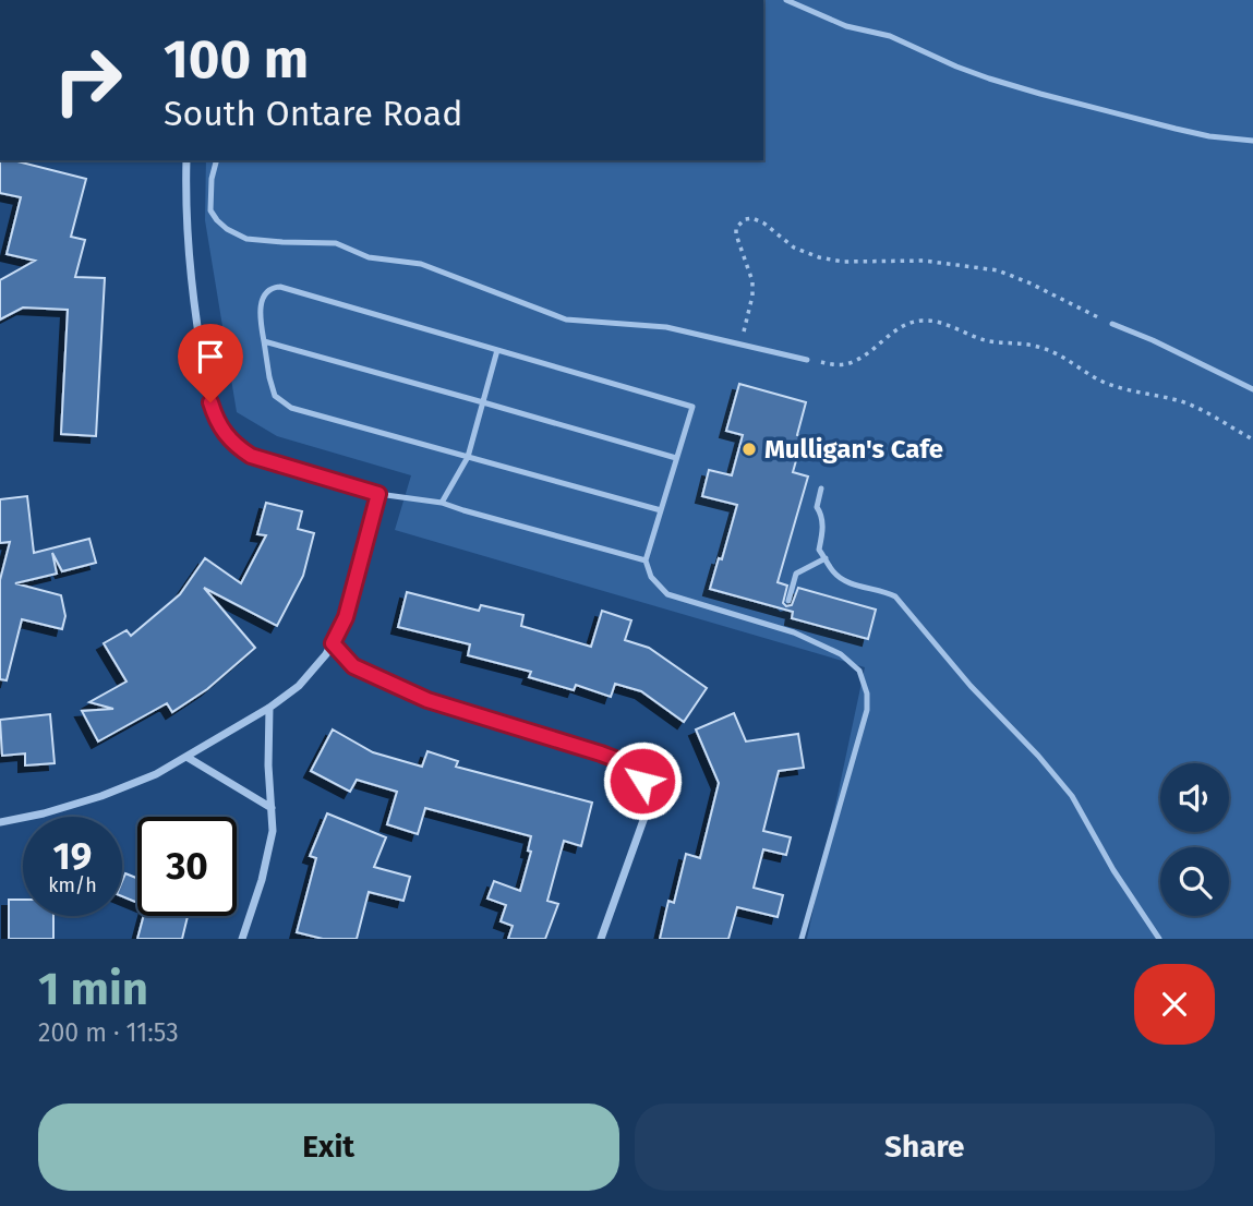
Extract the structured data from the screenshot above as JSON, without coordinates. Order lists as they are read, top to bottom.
{
  "places": ["Mulligan's Cafe"],
  "page": {
    "turn": ["100 m", "South Ontare Road"],
    "speed": "19 km/h",
    "limit": "30",
    "heading": ["1 min", "200 m · 11:53"],
    "buttons": ["Exit", "Share"]
  }
}
